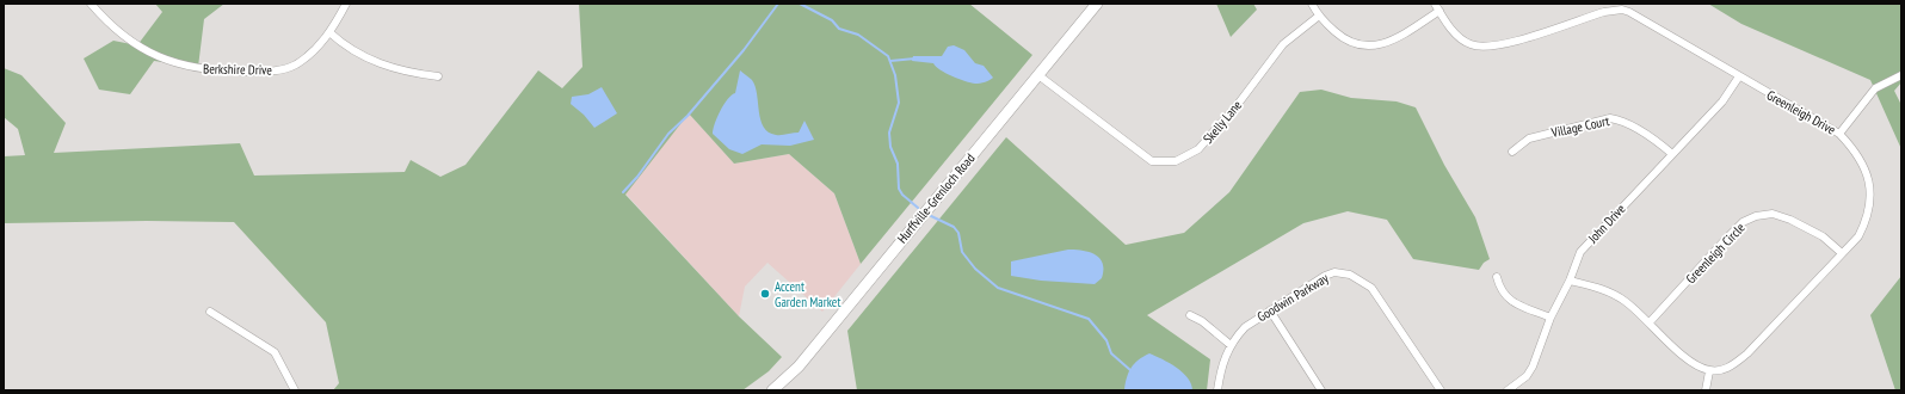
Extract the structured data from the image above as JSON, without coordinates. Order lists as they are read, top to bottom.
{
  "streets": {
    "main road": ["Hurffville-Grenloch Road"],
    "street": [
      "Berkshire Drive",
      "Greenleigh Drive",
      "Skelly Lane",
      "Village Court",
      "John Drive",
      "Greenleigh Circle",
      "Goodwin Parkway"
    ]
  },
  "crossings": [
    ["Greenleigh Drive", "John Drive"],
    ["Greenleigh Drive", "Greenleigh Circle"],
    ["Skelly Lane", "Hurffville-Grenloch Road"],
    ["Village Court", "John Drive"]
  ],
  "places": ["Accent Garden Market"]
}
